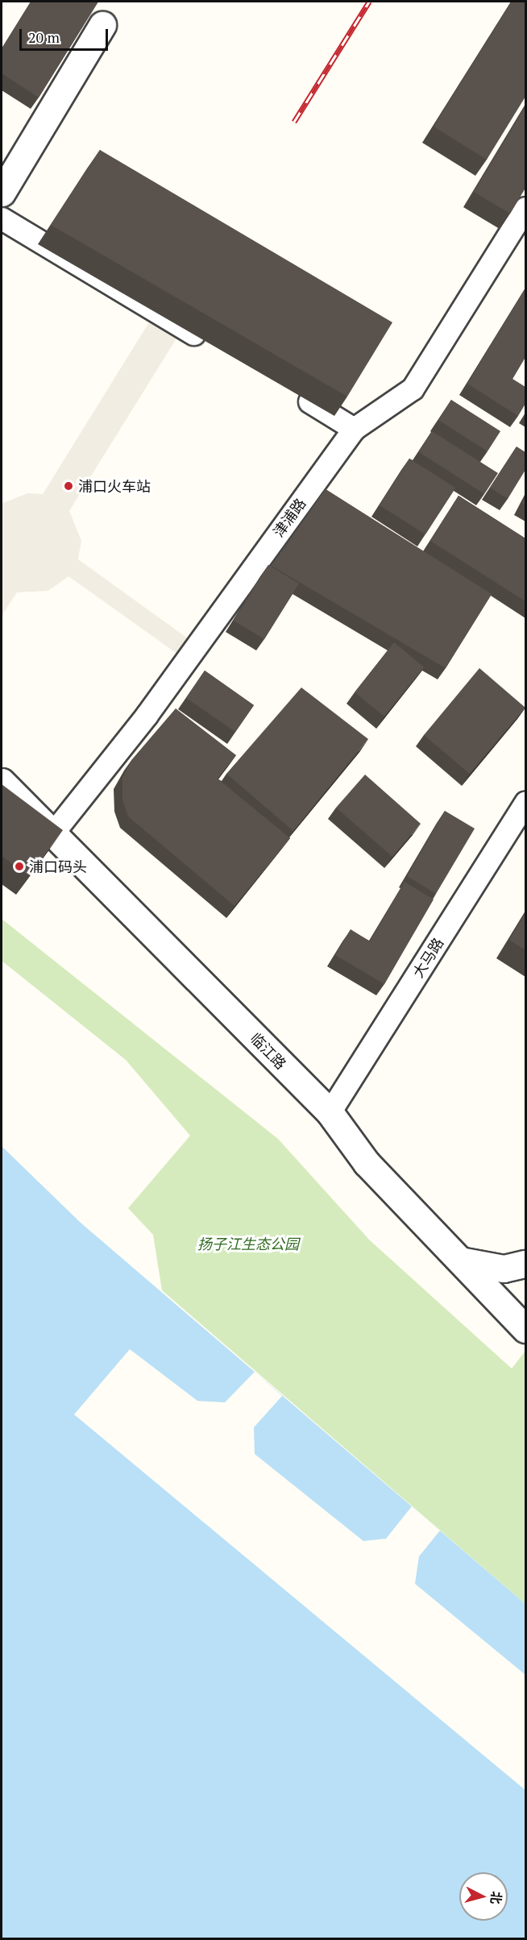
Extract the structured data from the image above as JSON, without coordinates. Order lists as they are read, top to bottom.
{
  "streets": {
    "street": ["津浦路", "大马路", "临江路"]
  },
  "crossings": [
    ["津浦路", "临江路"],
    ["大马路", "临江路"]
  ],
  "parks": ["扬子江生态公园"],
  "places": ["浦口火车站", "浦口码头"],
  "scale_bar": "20 m",
  "north": "right"
}
